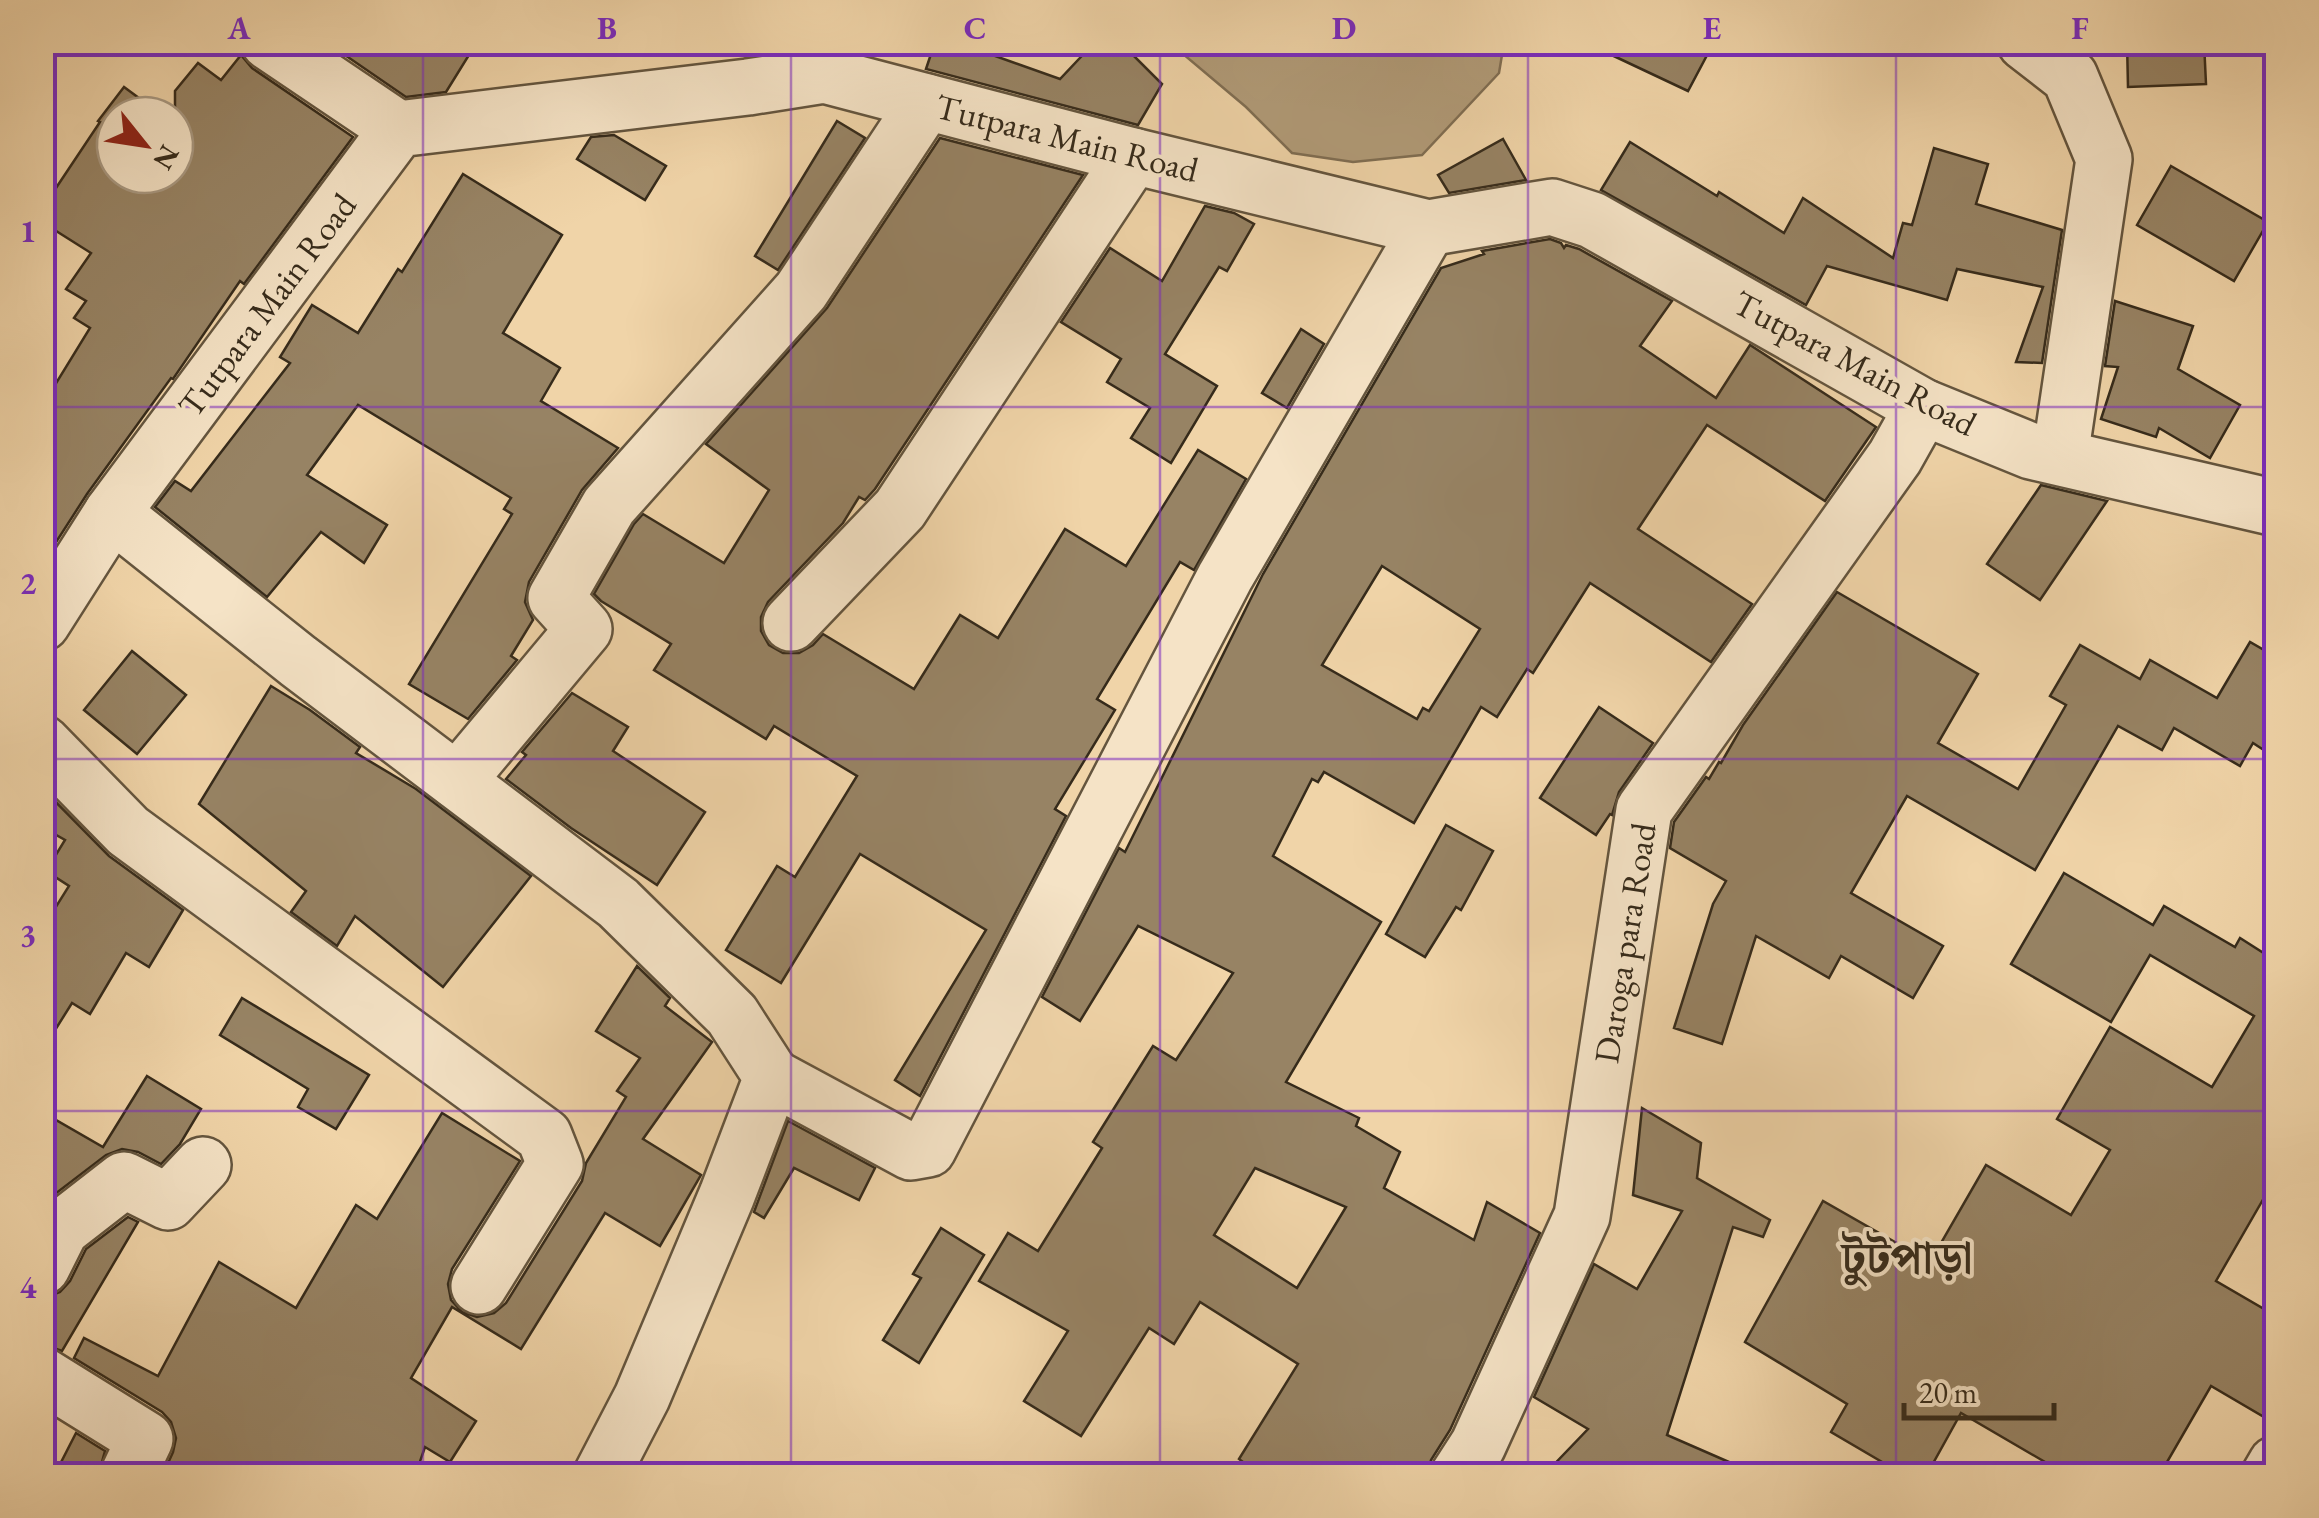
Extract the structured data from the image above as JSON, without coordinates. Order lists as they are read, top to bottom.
{
  "streets": {
    "street": ["Tutpara Main Road", "Daroga para Road"]
  },
  "crossings": [
    ["Tutpara Main Road", "Daroga para Road"]
  ],
  "districts": ["টুটপাড়া"],
  "scale_bar": "20 m",
  "north": "bottom right",
  "grid": {
    "columns": [
      "A",
      "B",
      "C",
      "D",
      "E",
      "F"
    ],
    "rows": [
      "1",
      "2",
      "3",
      "4"
    ]
  }
}
